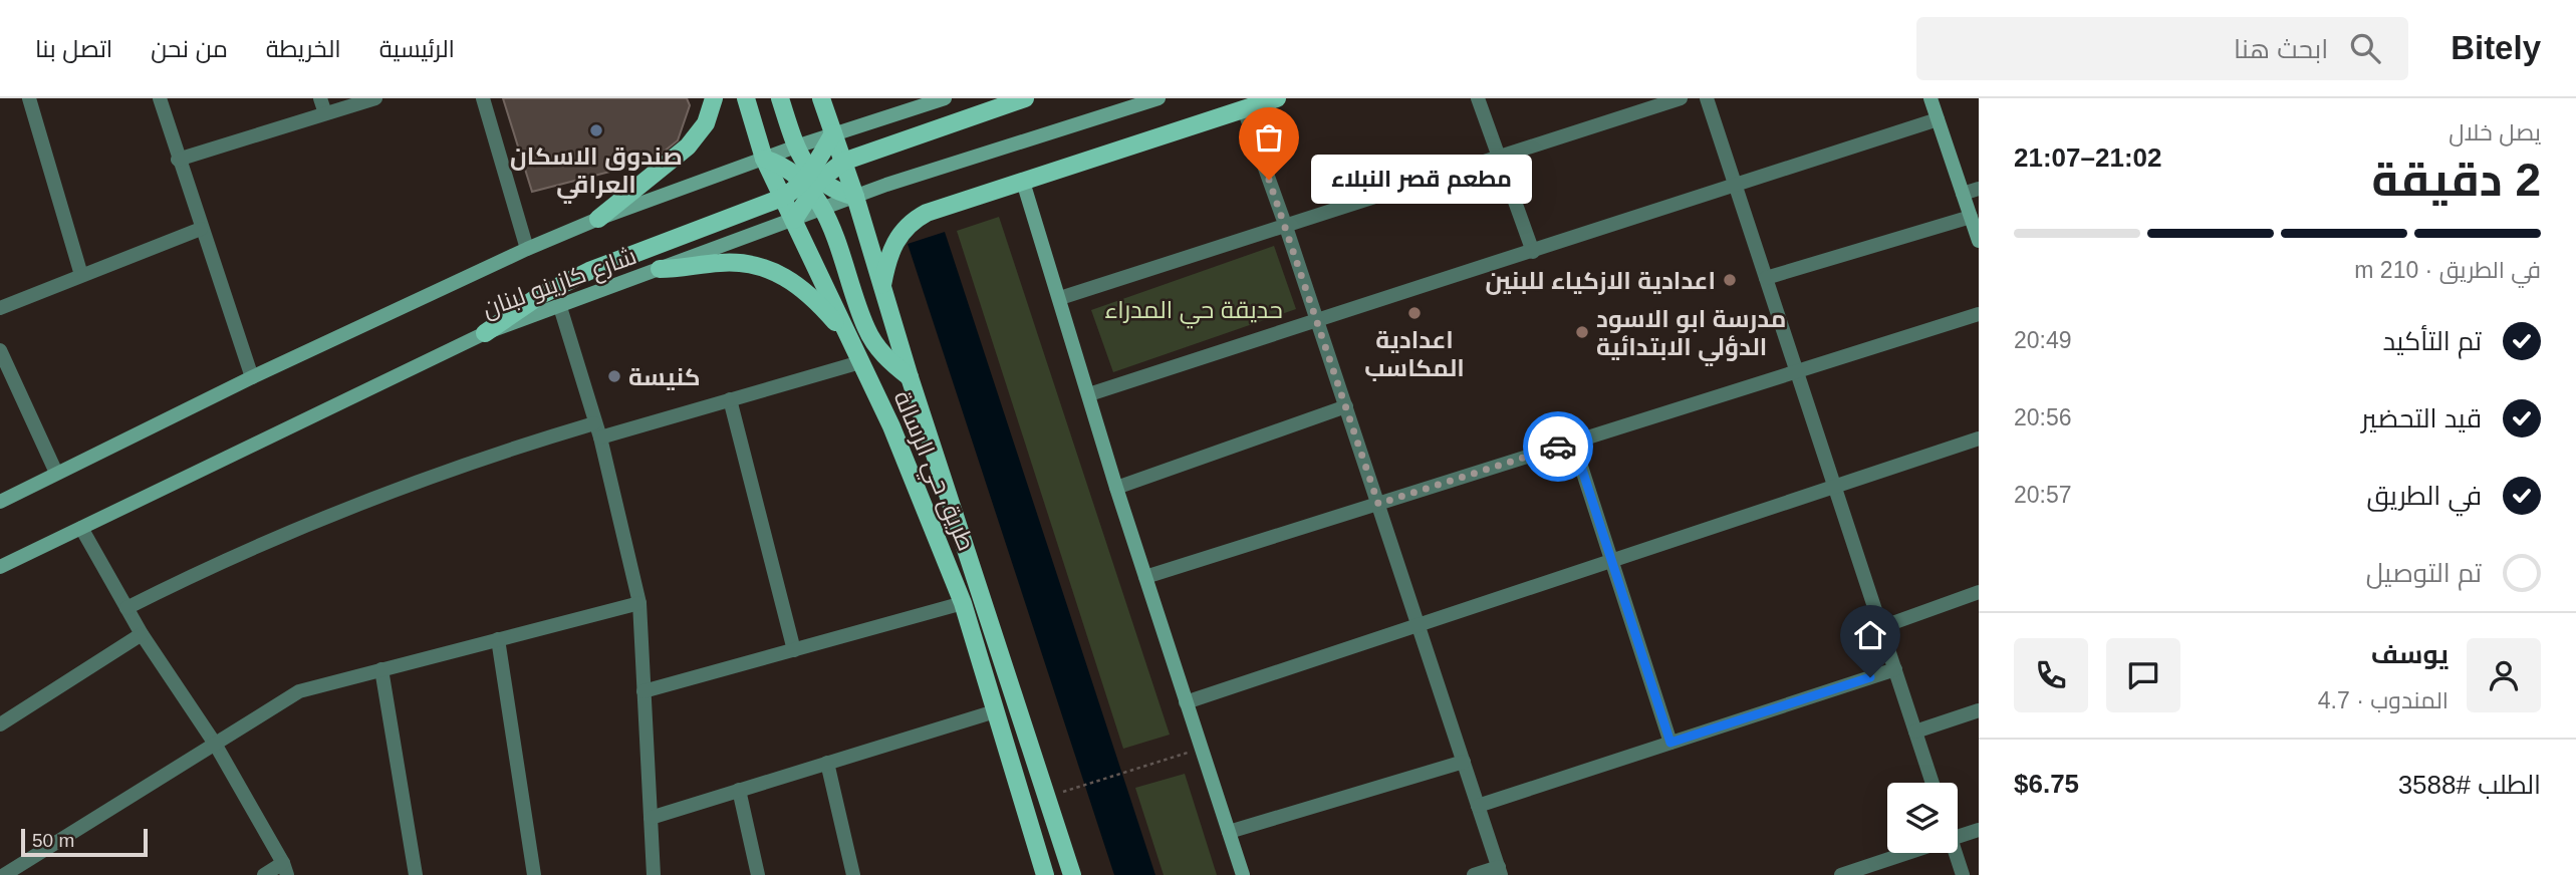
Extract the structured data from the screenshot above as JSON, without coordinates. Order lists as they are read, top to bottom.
{
  "streets": {
    "main road": ["شارع كازينو لبنان", "طريق حي الرسالة"]
  },
  "crossings": [
    ["شارع كازينو لبنان", "طريق حي الرسالة"]
  ],
  "parks": ["حديقة حي المدراء"],
  "places": [
    "صندوق الاسكان العراقي",
    "مطعم قصر النبلاء",
    "اعدادية الازكياء للبنين",
    "اعدادية المكاسب",
    "مدرسة ابو الاسود الدؤلي الابتدائية",
    "كنيسة"
  ],
  "scale_bar": "50 m",
  "page": {
    "header": "Bitely",
    "search": "ابحث هنا",
    "nav": [
      "الرئيسية",
      "الخريطة",
      "من نحن",
      "اتصل بنا"
    ],
    "heading": ["2 دقيقة", "يصل خلال", "21:02–21:07"],
    "panel": [
      "يوسف",
      "المندوب · 4.7",
      "الطلب #3588",
      "$6.75"
    ],
    "bubble": "مطعم قصر النبلاء",
    "bar": "في الطريق · 210 m",
    "list": [
      ["تم التأكيد", "20:49"],
      ["قيد التحضير", "20:56"],
      ["في الطريق", "20:57"],
      "تم التوصيل"
    ],
    "scale": "50 m"
  }
}
